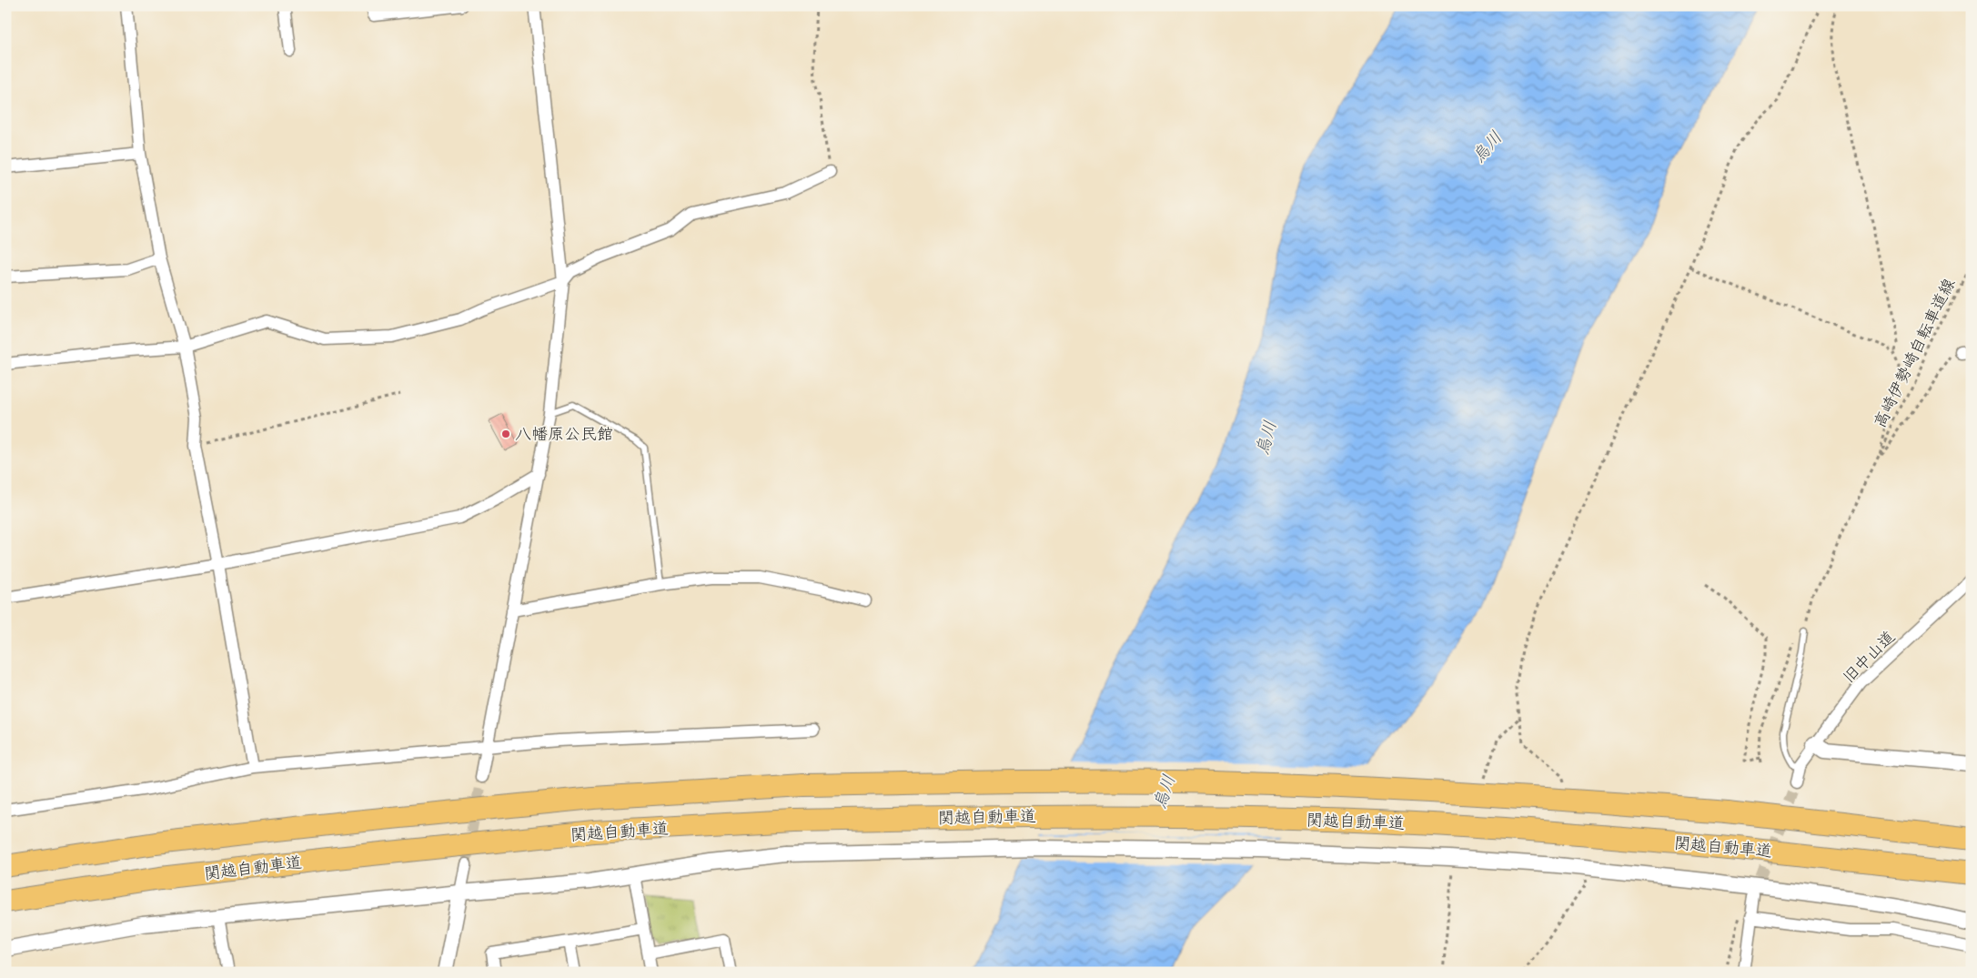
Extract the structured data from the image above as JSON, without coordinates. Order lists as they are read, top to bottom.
{
  "streets": {
    "highway": ["関越自動車道"],
    "street": ["旧中山道"],
    "path": ["高崎伊勢崎自転車道線"]
  },
  "water": ["烏川"],
  "places": ["八幡原公民館"]
}
